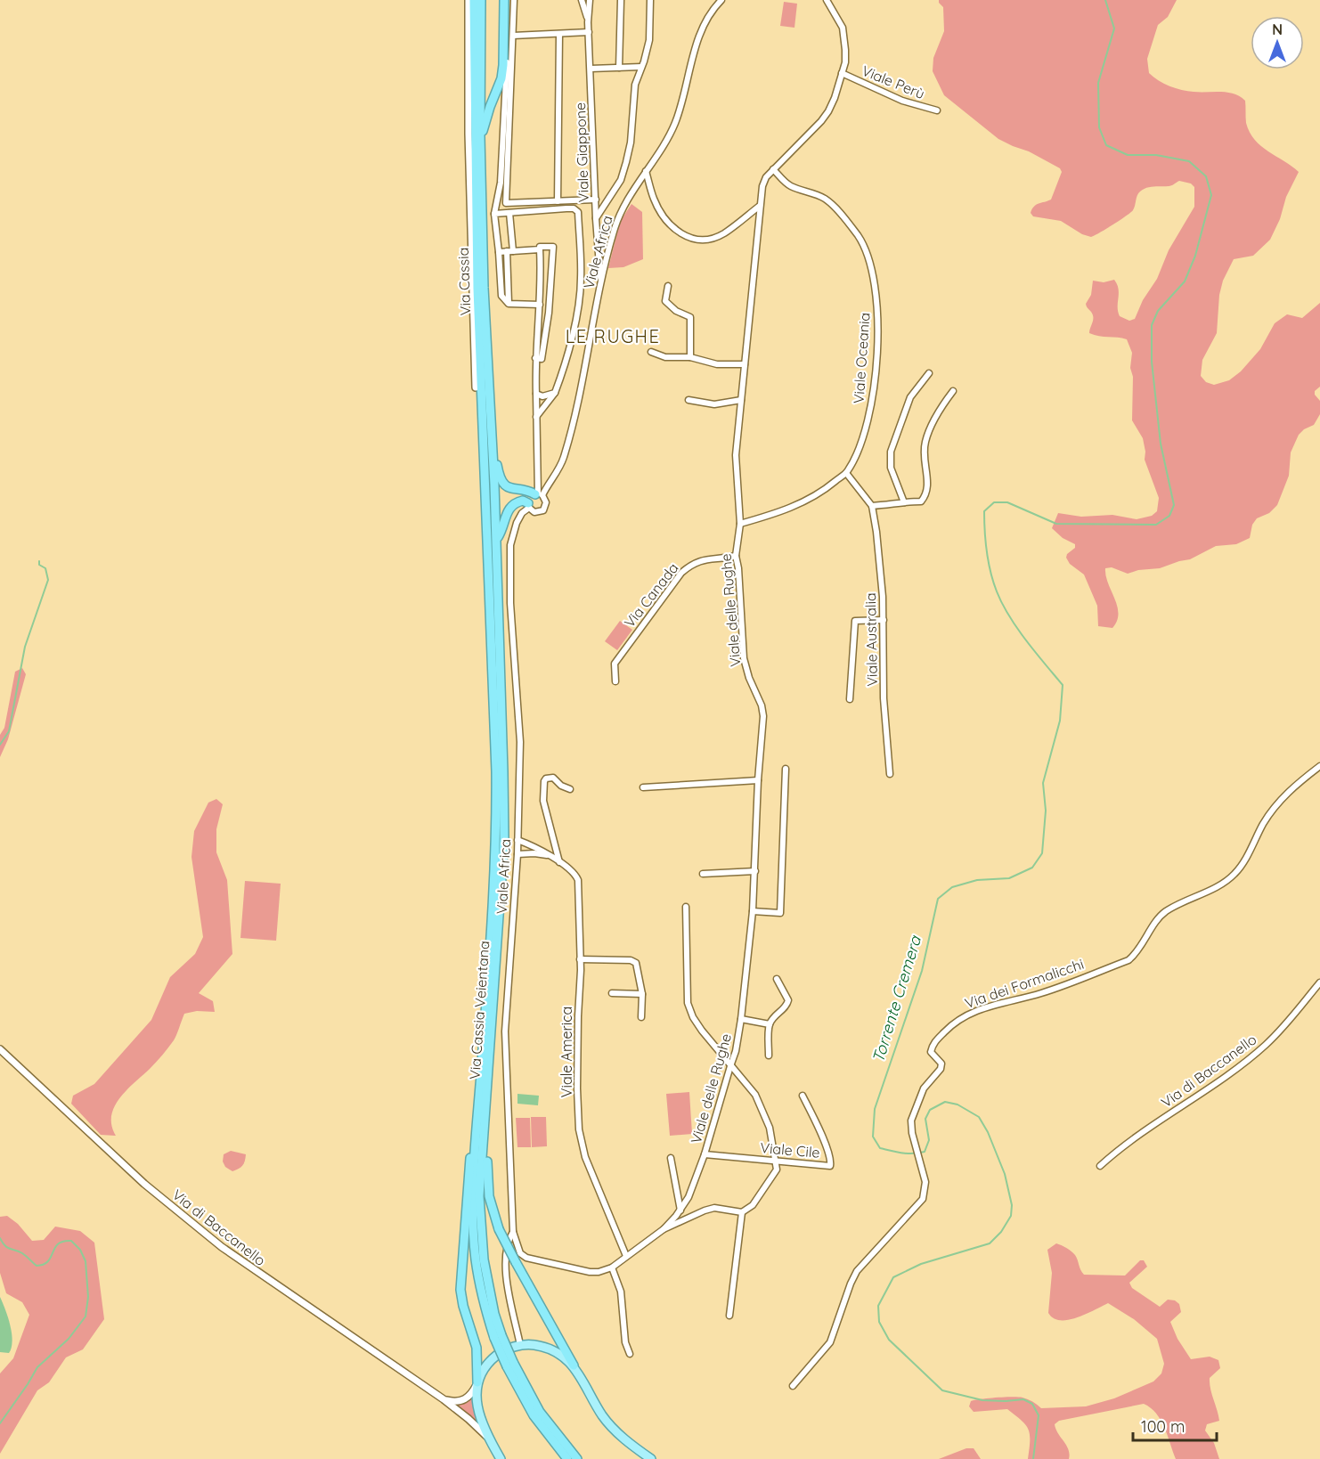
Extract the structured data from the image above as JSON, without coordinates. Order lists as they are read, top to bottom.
{
  "streets": {
    "highway": ["Via Cassia", "Via Cassia Veientana"],
    "street": [
      "Viale Perù",
      "Viale Giappone",
      "Viale Africa",
      "Viale Oceania",
      "Via Canada",
      "Viale delle Rughe",
      "Viale Australia",
      "Via dei Formalicchi",
      "Viale America",
      "Via di Baccanello",
      "Viale Cile"
    ]
  },
  "crossings": [
    ["Viale Perù", "Viale delle Rughe"],
    ["Viale Giappone", "Viale Africa"],
    ["Viale Africa", "Viale America"],
    ["Via Cassia", "Via Cassia Veientana"],
    ["Viale Oceania", "Viale delle Rughe"],
    ["Viale Oceania", "Viale Australia"],
    ["Via Canada", "Viale delle Rughe"],
    ["Viale delle Rughe", "Viale Cile"]
  ],
  "districts": ["LE RUGHE"],
  "water": ["Torrente Cremera"],
  "scale_bar": "100 m",
  "north": "top"
}
